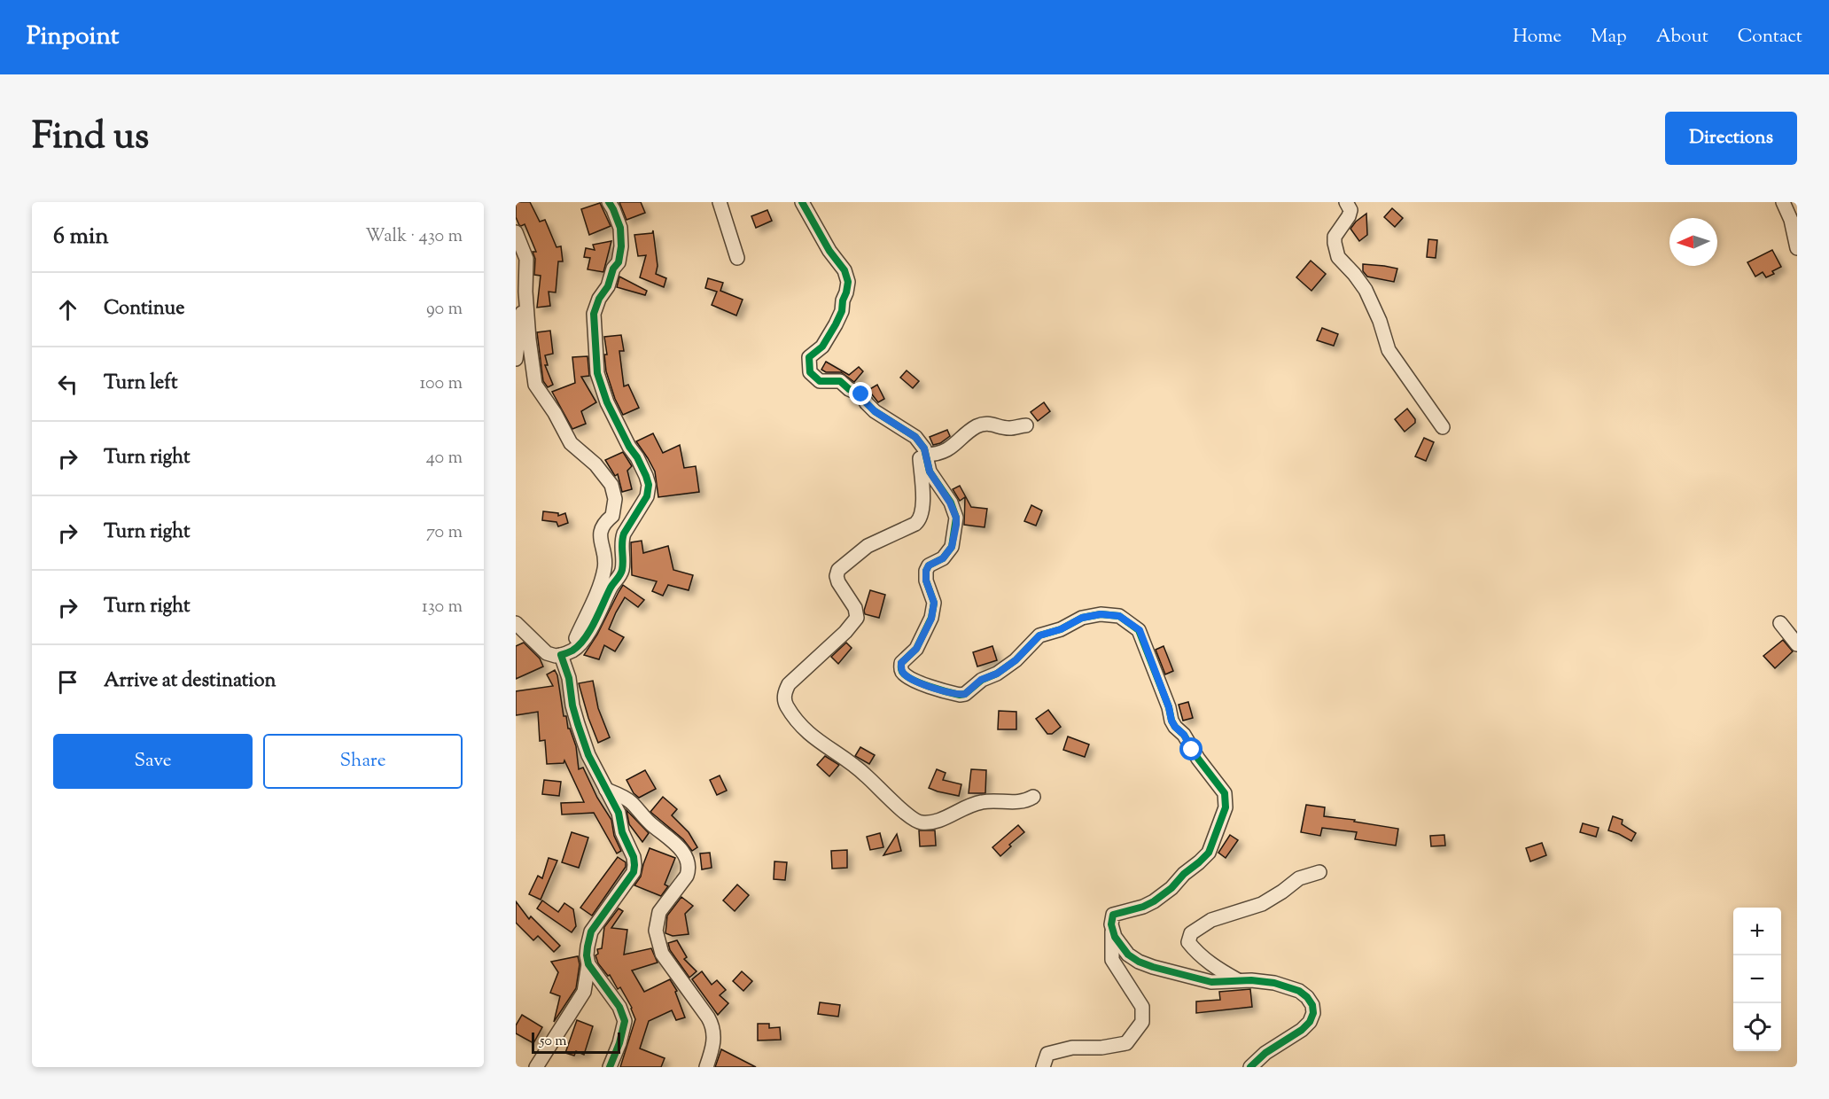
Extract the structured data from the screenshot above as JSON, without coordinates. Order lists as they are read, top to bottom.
{
  "scale_bar": "50 m",
  "north": "left",
  "page": {
    "header": "Pinpoint",
    "nav": [
      "Home",
      "Map",
      "About",
      "Contact"
    ],
    "title": "Find us",
    "buttons": [
      "Directions",
      ["Save", "Share"]
    ],
    "heading": ["6 min", "Walk · 430 m"],
    "list": [
      ["Continue", "90 m"],
      ["Turn left", "100 m"],
      ["Turn right", "40 m"],
      ["Turn right", "70 m"],
      ["Turn right", "130 m"],
      "Arrive at destination"
    ],
    "map_buttons": ["+", "−"],
    "scale": "50 m"
  }
}
